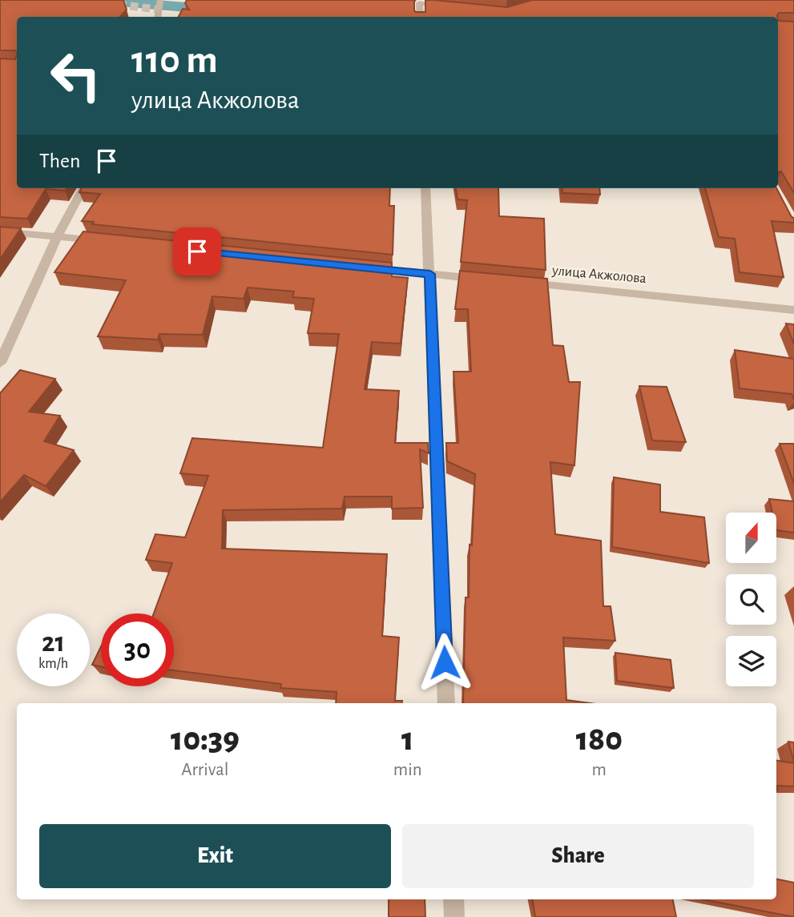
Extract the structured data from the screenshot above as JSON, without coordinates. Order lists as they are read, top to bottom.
{
  "streets": {
    "street": ["улица Акжолова"]
  },
  "north": "top",
  "page": {
    "turn": ["110 m", "улица Акжолова"],
    "then": "Then",
    "speed": "21 km/h",
    "limit": "30",
    "eta": [
      "10:39",
      "Arrival",
      "1",
      "min",
      "180",
      "m"
    ],
    "buttons": ["Exit", "Share"]
  }
}
